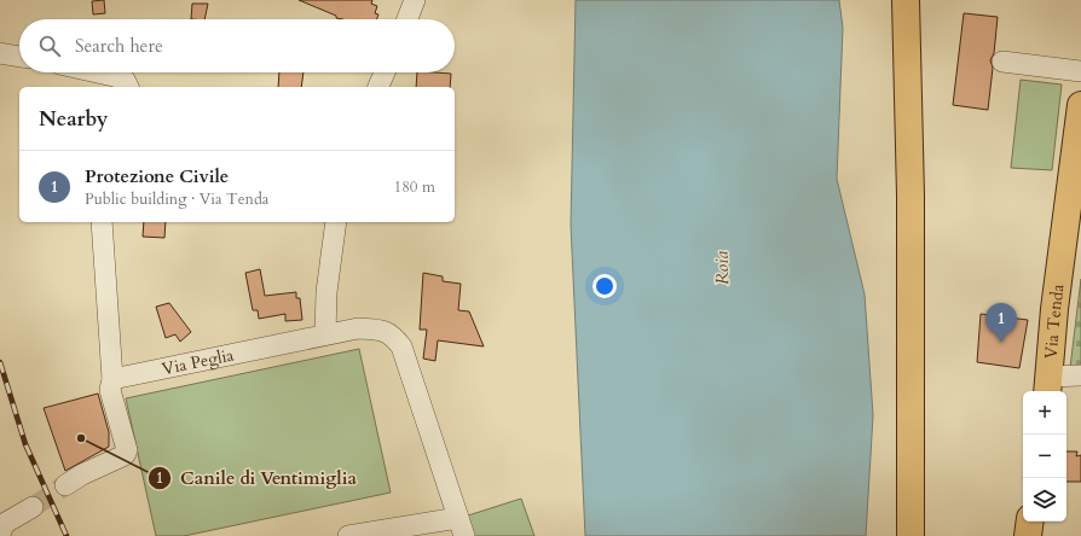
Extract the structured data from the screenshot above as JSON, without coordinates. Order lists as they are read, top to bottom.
{
  "streets": {
    "main road": ["Via Tenda"],
    "street": ["Via Peglia"]
  },
  "water": ["Roia"],
  "places": ["Canile di Ventimiglia"],
  "page": {
    "search": "Search here",
    "heading": "Nearby",
    "list": [
      {
        "mark": "1",
        "name": "Protezione Civile",
        "note": "Public building · Via Tenda",
        "value": "180 m"
      }
    ],
    "pins": "1",
    "map_buttons": ["+", "−"]
  }
}
